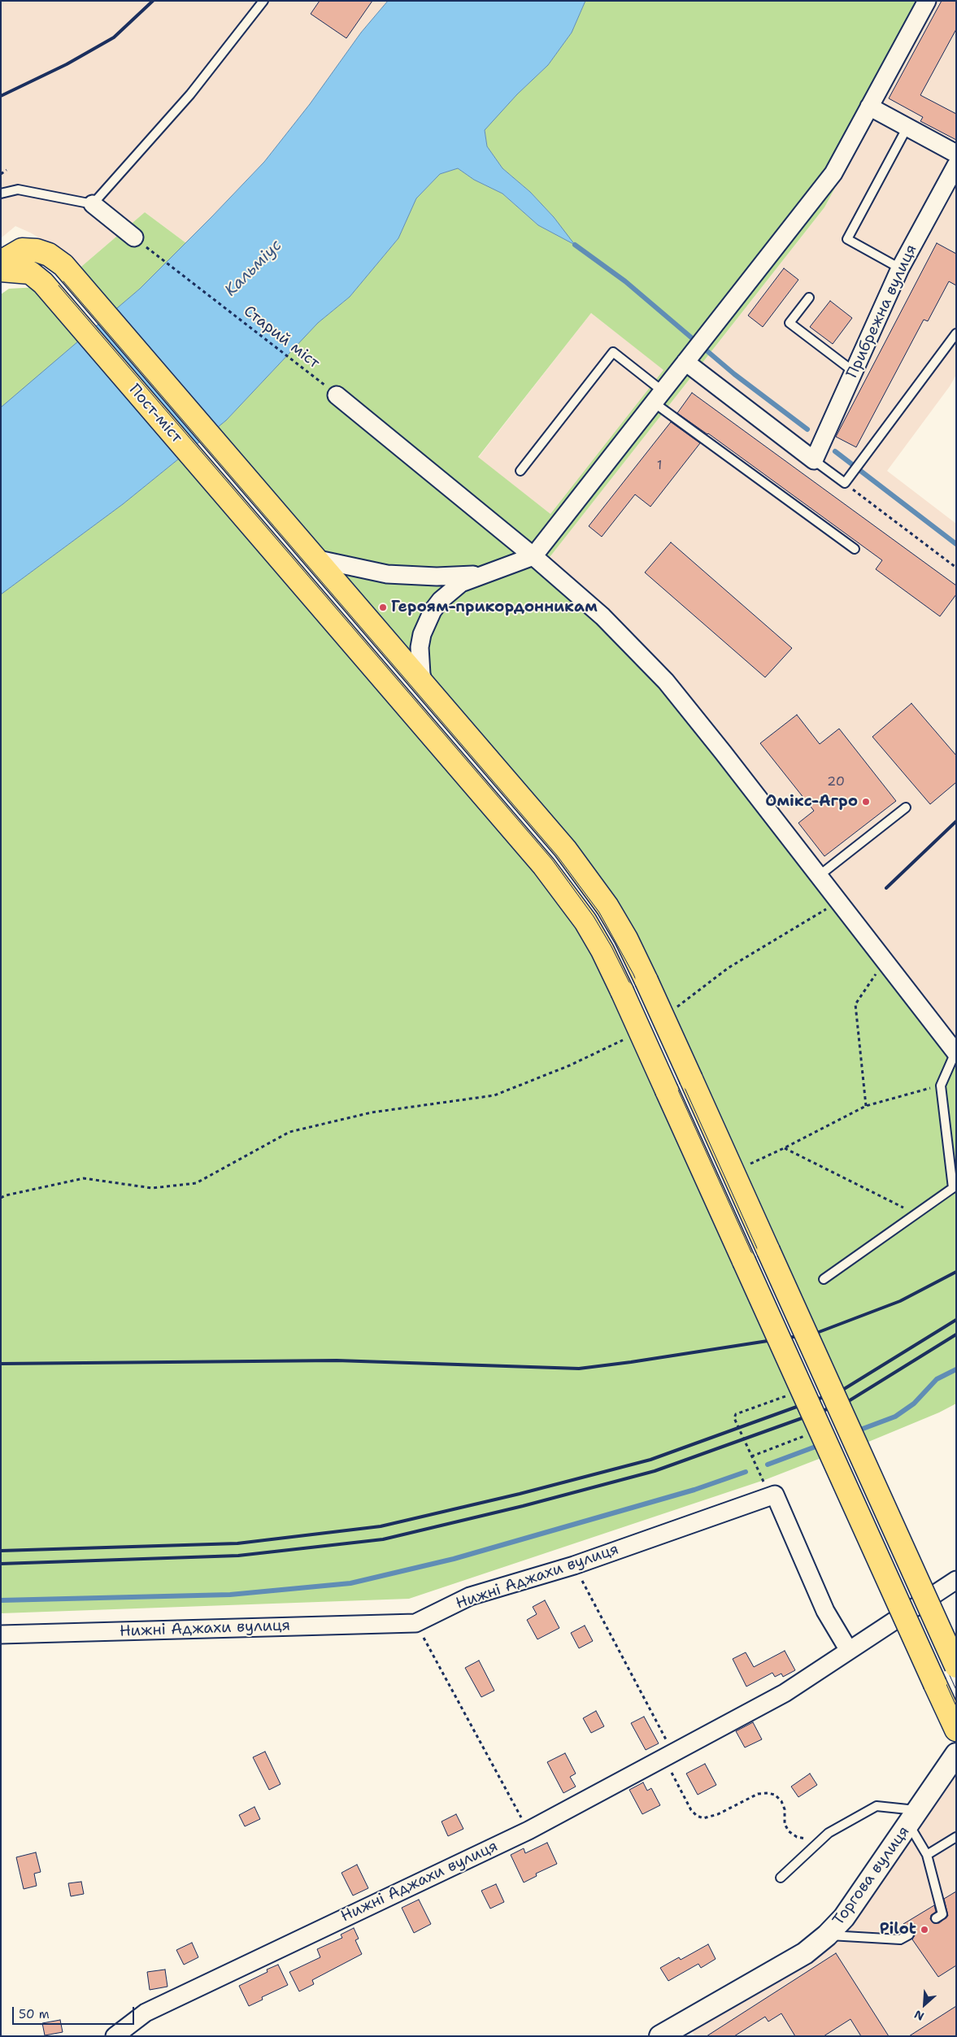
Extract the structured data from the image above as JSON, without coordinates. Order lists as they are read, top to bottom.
{
  "streets": {
    "highway": ["Пост-міст"],
    "street": ["Прибрежна вулиця", "Нижні Аджахи вулиця", "Торгова вулиця"],
    "path": ["Старий міст"]
  },
  "water": ["Кальміус"],
  "places": ["Героям-прикордонникам", "Омiкс-Агро", "Pilot"],
  "house_numbers": ["1", "20"],
  "scale_bar": "50 m",
  "north": "bottom left"
}
